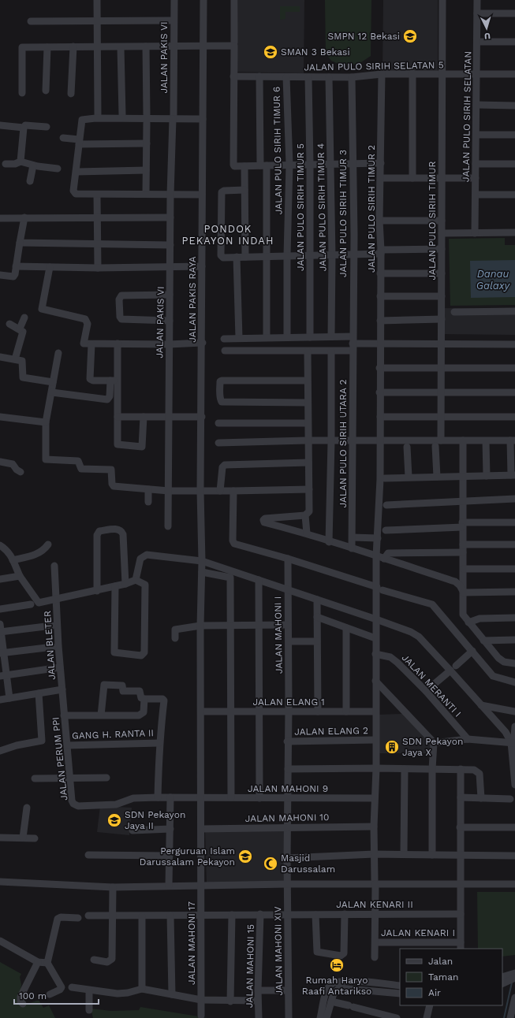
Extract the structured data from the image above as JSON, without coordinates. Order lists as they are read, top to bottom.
{
  "streets": {
    "street": [
      "JALAN PAKIS VI",
      "JALAN PULO SIRIH SELATAN 5",
      "JALAN PULO SIRIH SELATAN",
      "JALAN PULO SIRIH TIMUR 6",
      "JALAN PULO SIRIH TIMUR 5",
      "JALAN PULO SIRIH TIMUR 4",
      "JALAN PULO SIRIH TIMUR 2",
      "JALAN PULO SIRIH TIMUR 3",
      "JALAN PULO SIRIH TIMUR",
      "JALAN PAKIS RAYA",
      "JALAN PULO SIRIH UTARA 2",
      "JALAN MAHONI I",
      "JALAN BLETER",
      "JALAN MERANTI I",
      "JALAN ELANG 1",
      "JALAN ELANG 2",
      "GANG H. RANTA II",
      "JALAN PERUM PPI",
      "JALAN MAHONI 9",
      "JALAN MAHONI 10",
      "JALAN KENARI II",
      "JALAN KENARI I",
      "JALAN MAHONI 17",
      "JALAN MAHONI XIV",
      "JALAN MAHONI 15"
    ]
  },
  "crossings": [
    ["JALAN PULO SIRIH SELATAN 5", "JALAN PULO SIRIH SELATAN"],
    ["JALAN PULO SIRIH SELATAN 5", "JALAN PULO SIRIH TIMUR 6"],
    ["JALAN PULO SIRIH SELATAN 5", "JALAN PULO SIRIH TIMUR 5"],
    ["JALAN PULO SIRIH SELATAN 5", "JALAN PULO SIRIH TIMUR 4"],
    ["JALAN PULO SIRIH SELATAN 5", "JALAN PULO SIRIH TIMUR 2"],
    ["JALAN PULO SIRIH SELATAN 5", "JALAN PULO SIRIH TIMUR 3"],
    ["JALAN PULO SIRIH SELATAN 5", "JALAN PULO SIRIH TIMUR"],
    ["JALAN PULO SIRIH TIMUR 2", "JALAN MERANTI I"],
    ["JALAN PULO SIRIH TIMUR 2", "JALAN ELANG 1"],
    ["JALAN PULO SIRIH TIMUR 2", "JALAN ELANG 2"],
    ["JALAN PULO SIRIH TIMUR 2", "JALAN MAHONI 9"],
    ["JALAN PULO SIRIH TIMUR 2", "JALAN MAHONI 10"],
    ["JALAN PULO SIRIH TIMUR 2", "JALAN KENARI II"],
    ["JALAN PULO SIRIH TIMUR 2", "JALAN KENARI I"],
    ["JALAN PULO SIRIH TIMUR 3", "JALAN PULO SIRIH UTARA 2"],
    ["JALAN PAKIS RAYA", "JALAN ELANG 1"],
    ["JALAN PAKIS RAYA", "JALAN MAHONI 17"],
    ["JALAN MAHONI I", "JALAN ELANG 1"],
    ["JALAN MAHONI I", "JALAN ELANG 2"],
    ["JALAN MAHONI I", "JALAN MAHONI 9"],
    ["JALAN MAHONI I", "JALAN MAHONI XIV"],
    ["JALAN BLETER", "JALAN PERUM PPI"],
    ["JALAN ELANG 1", "JALAN MAHONI 17"],
    ["GANG H. RANTA II", "JALAN PERUM PPI"],
    ["JALAN PERUM PPI", "JALAN MAHONI 9"],
    ["JALAN MAHONI 9", "JALAN MAHONI 17"],
    ["JALAN MAHONI 9", "JALAN MAHONI XIV"],
    ["JALAN MAHONI 10", "JALAN MAHONI 17"],
    ["JALAN MAHONI 10", "JALAN MAHONI XIV"],
    ["JALAN KENARI II", "JALAN MAHONI 17"],
    ["JALAN KENARI II", "JALAN MAHONI XIV"],
    ["JALAN KENARI II", "JALAN MAHONI 15"]
  ],
  "districts": ["PONDOK PEKAYON INDAH"],
  "water": ["Danau Galaxy"],
  "places": {
    "school or university": [
      "SMPN 12 Bekasi",
      "SMAN 3 Bekasi",
      "SDN Pekayon Jaya II",
      "Perguruan Islam Darussalam Pekayon"
    ],
    "building": ["SDN Pekayon Jaya X"],
    "mosque": ["Masjid Darussalam"],
    "hotel": ["Rumah Haryo Raafi Antarikso"]
  },
  "legend": ["Jalan", "Taman", "Air"],
  "scale_bar": "100 m",
  "north": "bottom"
}
